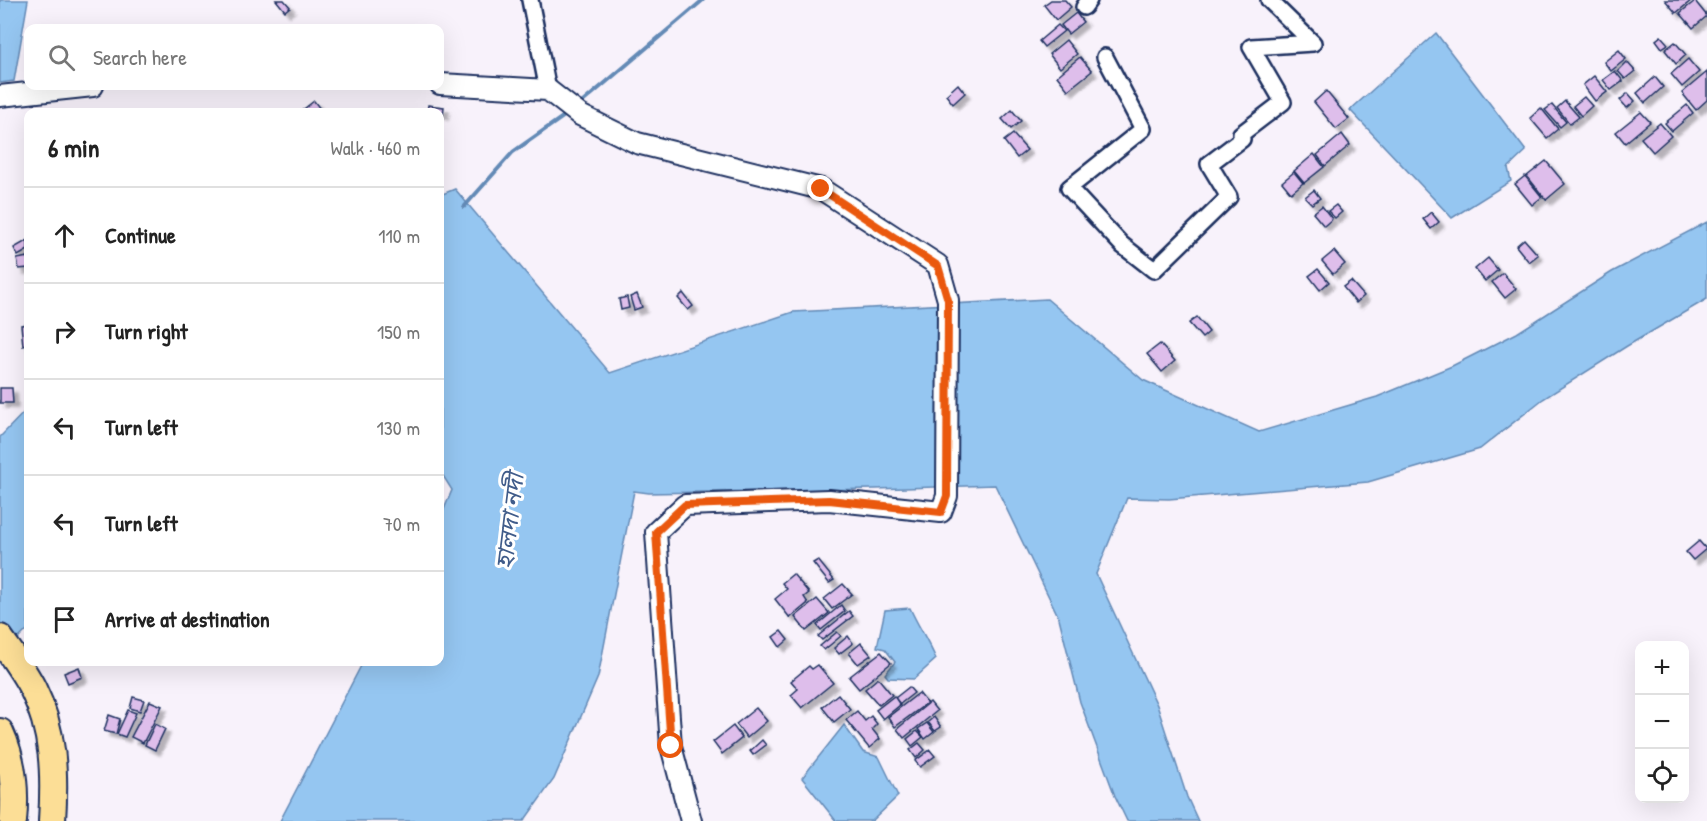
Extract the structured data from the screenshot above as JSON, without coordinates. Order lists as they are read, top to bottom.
{
  "water": ["হালদা নদী"],
  "page": {
    "search": "Search here",
    "heading": ["6 min", "Walk · 460 m"],
    "list": [
      ["Continue", "110 m"],
      ["Turn right", "150 m"],
      ["Turn left", "130 m"],
      ["Turn left", "70 m"],
      "Arrive at destination"
    ],
    "map_buttons": ["+", "−"]
  }
}
